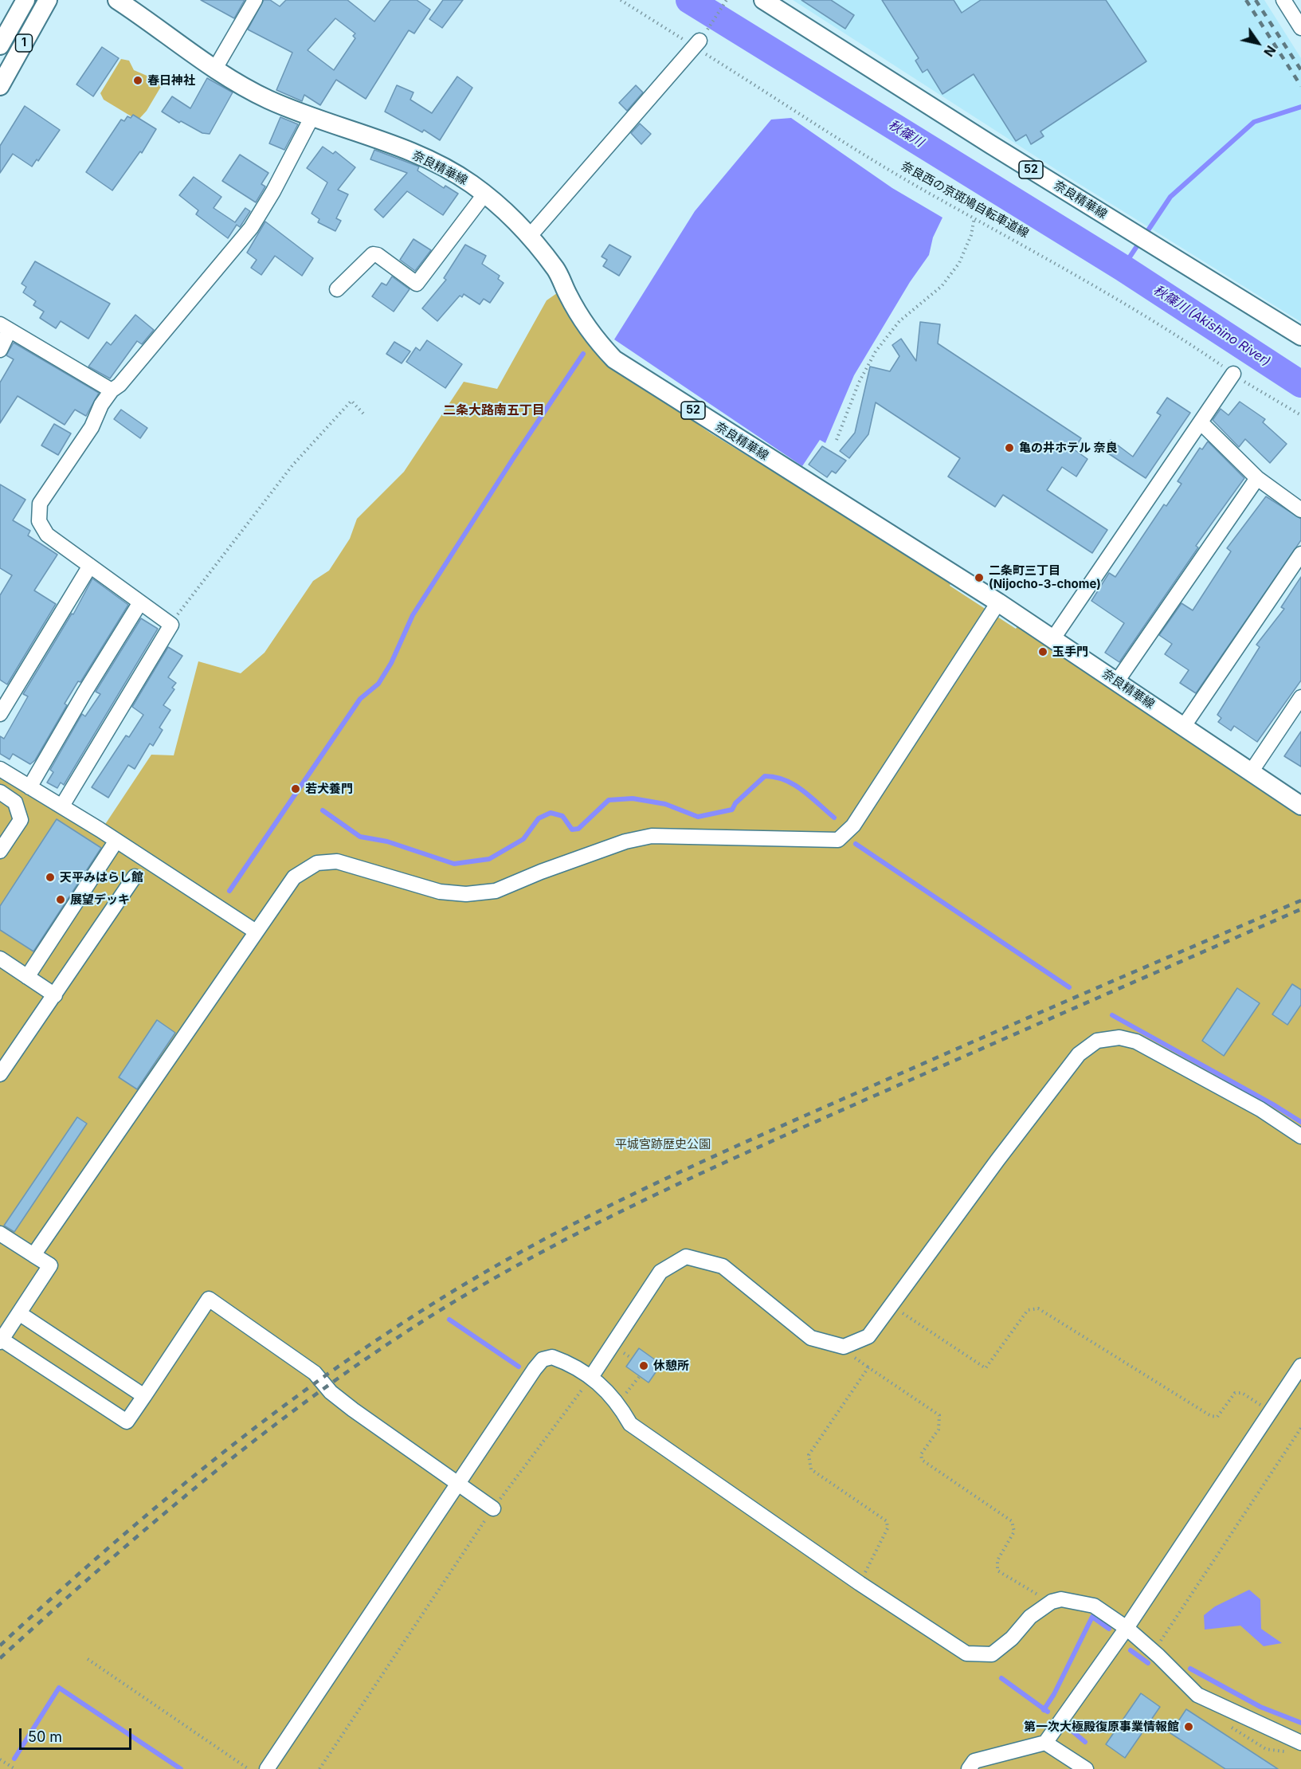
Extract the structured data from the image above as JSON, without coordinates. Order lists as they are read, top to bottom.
{
  "streets": {
    "main road": ["1", "奈良精華線", "52"],
    "path": ["奈良西の京斑鳩自転車道線"]
  },
  "districts": ["二条大路南五丁目"],
  "water": ["秋篠川", "秋篠川 (Akishino River)"],
  "parks": ["平城宮跡歴史公園"],
  "places": [
    "春日神社",
    "亀の井ホテル 奈良",
    "二条町三丁目 (Nijocho-3-chome)",
    "玉手門",
    "若犬養門",
    "天平みはらし館",
    "展望デッキ",
    "休憩所",
    "第一次大極殿復原事業情報館"
  ],
  "scale_bar": "50 m",
  "north": "bottom right"
}
